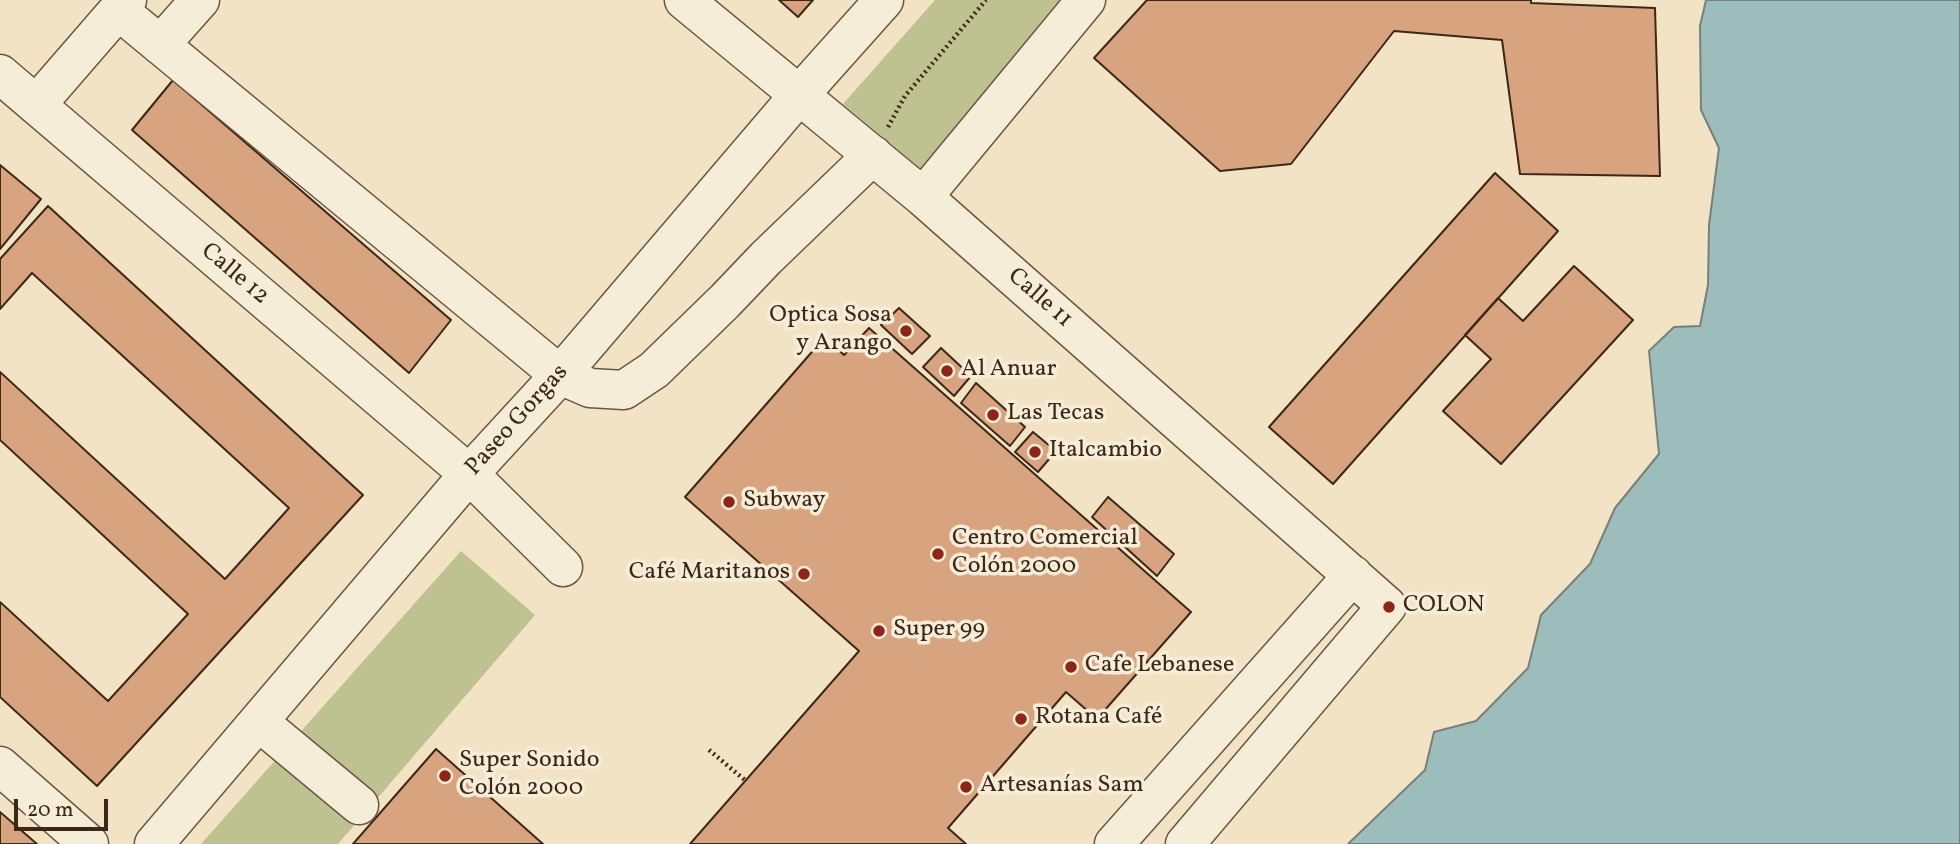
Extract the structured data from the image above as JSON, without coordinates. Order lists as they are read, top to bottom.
{
  "streets": {
    "street": ["Calle 12", "Calle 11", "Paseo Gorgas"]
  },
  "crossings": [
    ["Calle 12", "Paseo Gorgas"],
    ["Calle 11", "Paseo Gorgas"]
  ],
  "places": [
    "Optica Sosa y Arango",
    "Al Anuar",
    "Las Tecas",
    "Italcambio",
    "Subway",
    "Centro Comercial Colón 2000",
    "Café Maritanos",
    "COLON",
    "Super 99",
    "Cafe Lebanese",
    "Rotana Café",
    "Super Sonido Colón 2000",
    "Artesanías Sam"
  ],
  "scale_bar": "20 m"
}
